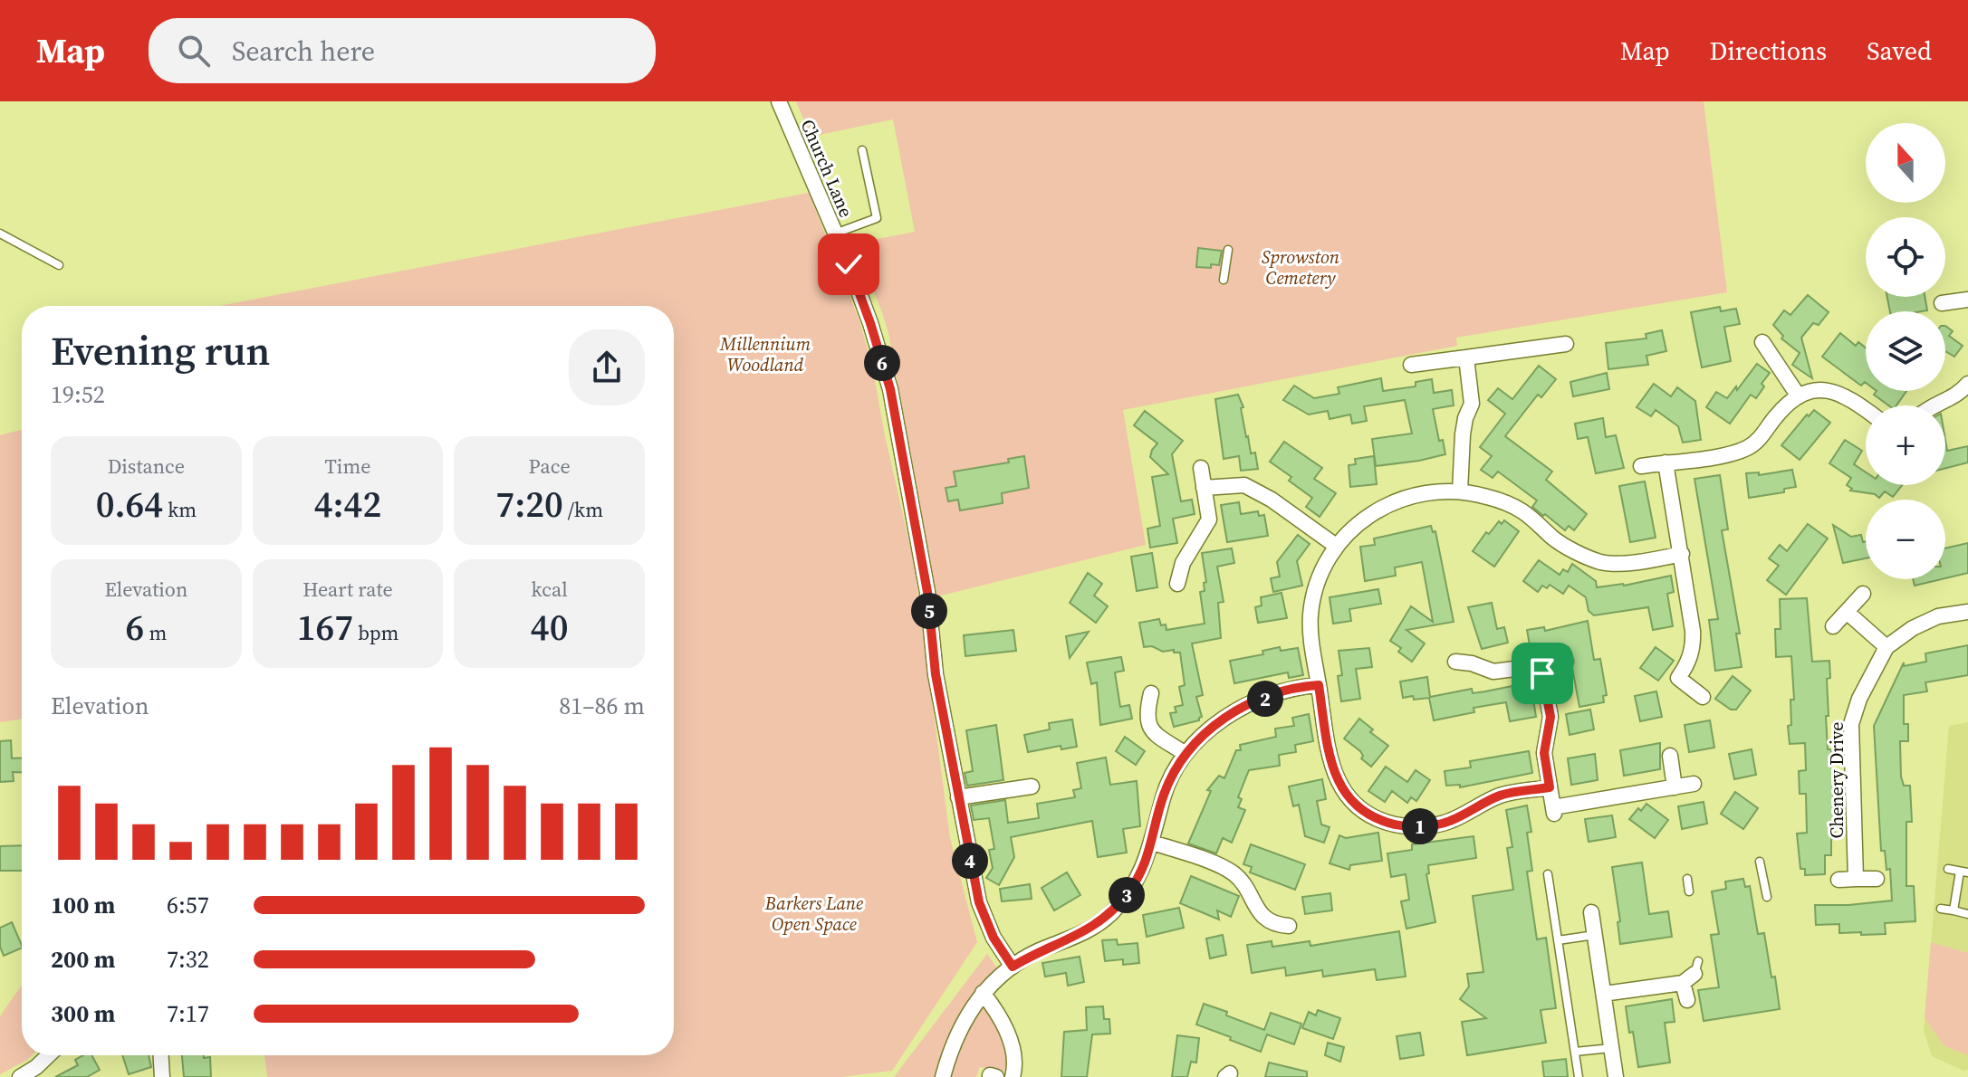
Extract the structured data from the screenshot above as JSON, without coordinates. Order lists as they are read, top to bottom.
{
  "streets": {
    "street": ["Church Lane", "Chenery Drive"]
  },
  "parks": ["Sprowston Cemetery", "Millennium Woodland", "Barkers Lane Open Space"],
  "north": "top",
  "page": {
    "header": "Map",
    "search": "Search here",
    "nav": ["Map", "Directions", "Saved"],
    "map_buttons": ["+", "−"],
    "heading": ["Evening run", "19:52"],
    "pins": [
      "6",
      "5",
      "2",
      "1",
      "4",
      "3"
    ],
    "stats": [
      ["Distance", "0.64 km"],
      ["Time", "4:42"],
      ["Pace", "7:20 /km"],
      ["Elevation", "6 m"],
      ["Heart rate", "167 bpm"],
      ["kcal", "40"]
    ],
    "chart": ["Elevation", "81–86 m"],
    "list": [
      {
        "name": "100 m",
        "note": "6:57"
      },
      {
        "name": "200 m",
        "note": "7:32"
      },
      {
        "name": "300 m",
        "note": "7:17"
      }
    ]
  }
}
